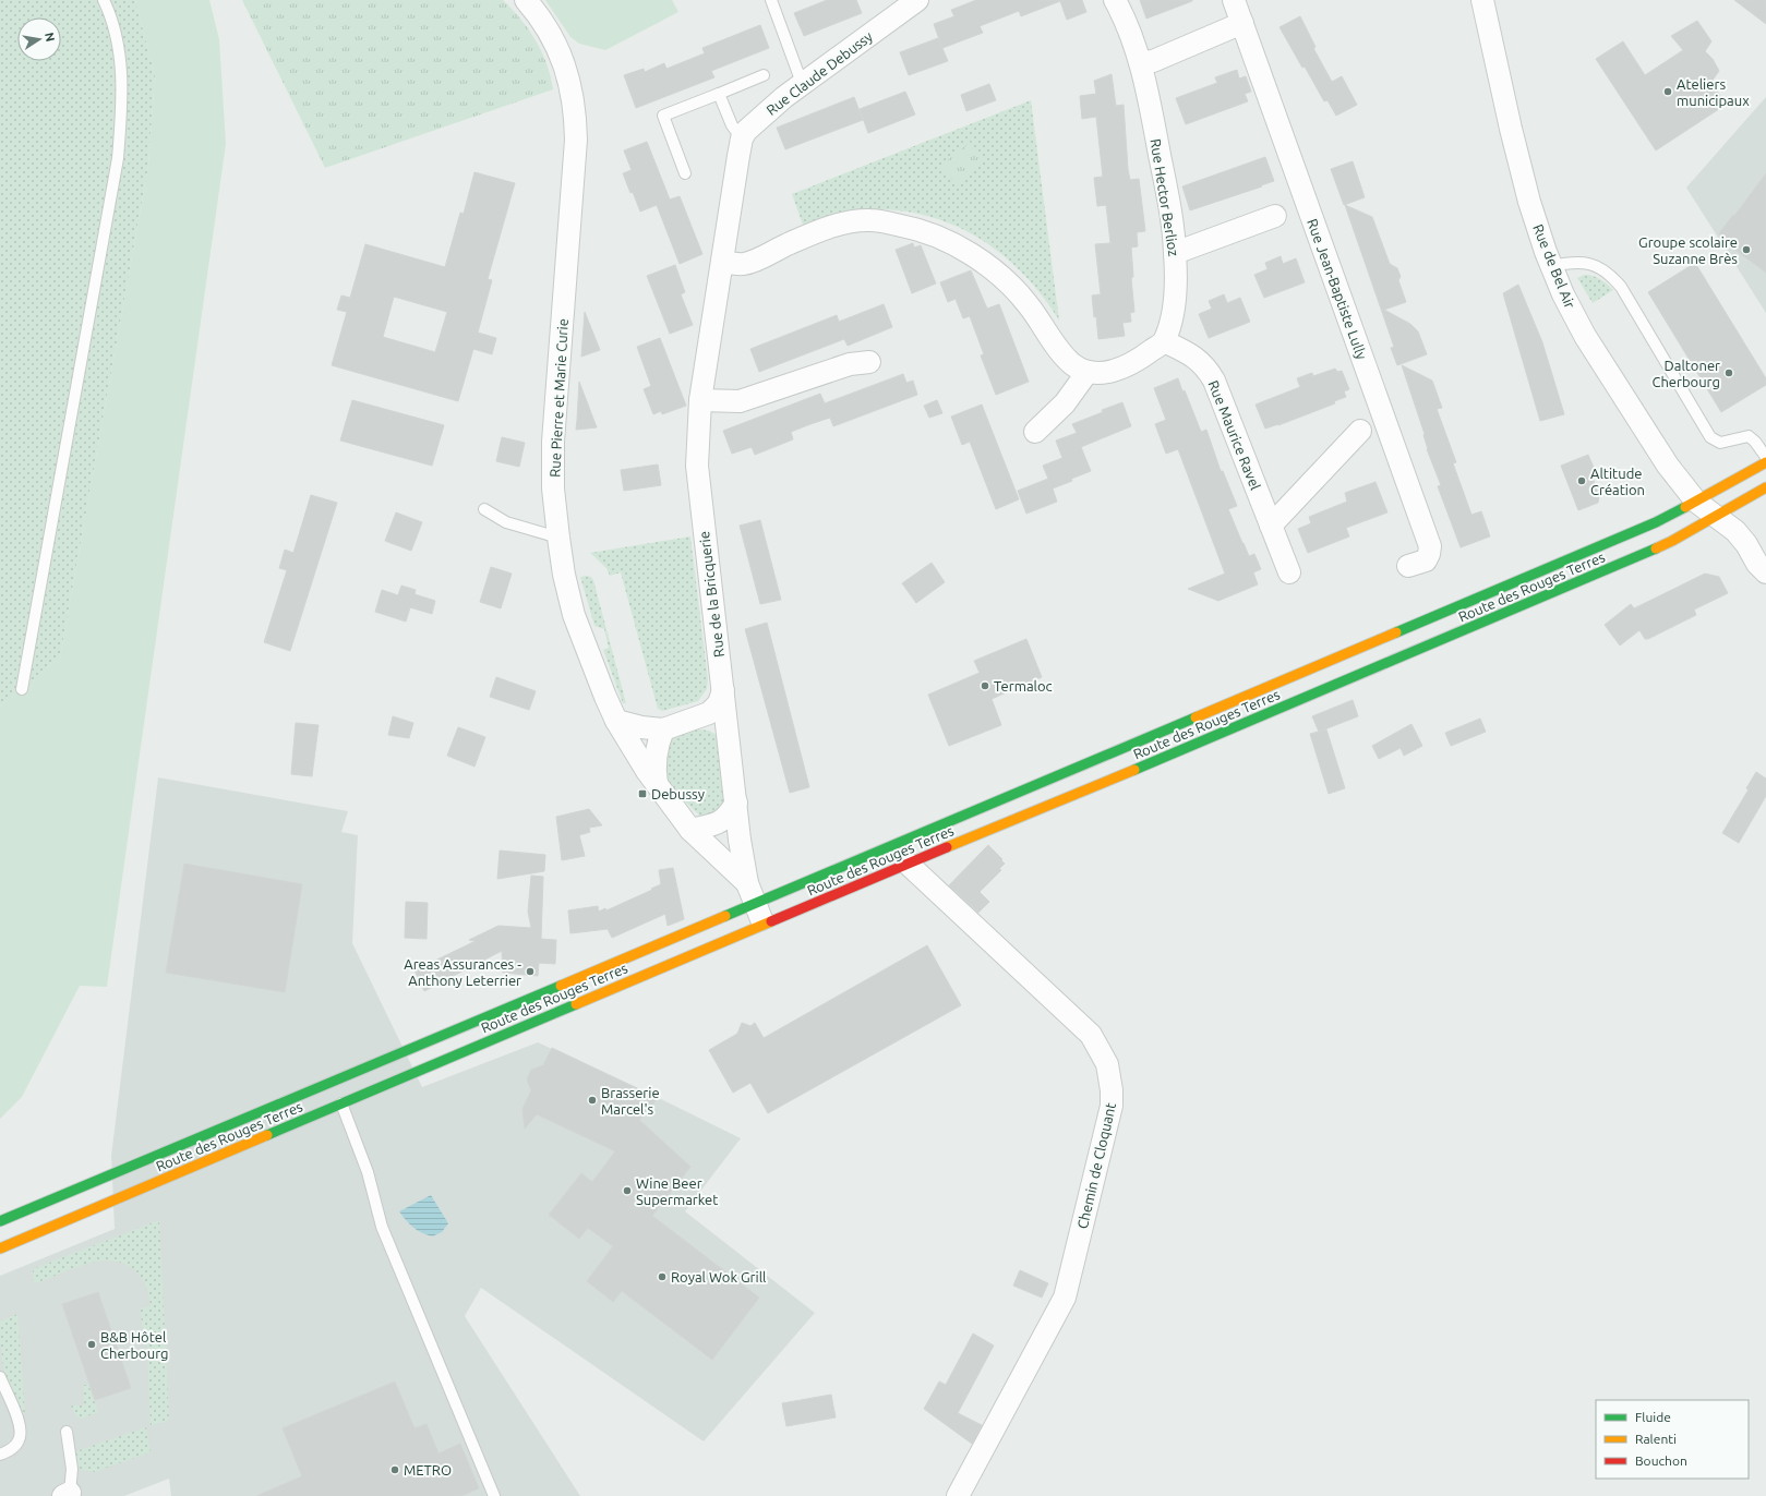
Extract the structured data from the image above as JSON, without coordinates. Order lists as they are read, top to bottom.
{
  "streets": {
    "main road": ["Route des Rouges Terres"],
    "street": [
      "Rue Claude Debussy",
      "Rue Hector Berlioz",
      "Rue de Bel Air",
      "Rue Jean-Baptiste Lully",
      "Rue Pierre et Marie Curie",
      "Rue Maurice Ravel",
      "Rue de la Bricquerie",
      "Chemin de Cloquant"
    ]
  },
  "crossings": [
    ["Rue Hector Berlioz", "Rue Maurice Ravel"],
    ["Rue de Bel Air", "Route des Rouges Terres"],
    ["Rue Pierre et Marie Curie", "Rue de la Bricquerie"],
    ["Route des Rouges Terres", "Rue de la Bricquerie"],
    ["Route des Rouges Terres", "Chemin de Cloquant"]
  ],
  "places": {
    "other": [
      "Ateliers municipaux",
      "Groupe scolaire Suzanne Brès",
      "Daltoner Cherbourg",
      "Altitude Création",
      "Termaloc",
      "Areas Assurances - Anthony Leterrier",
      "Brasserie Marcel's",
      "Wine Beer Supermarket",
      "Royal Wok Grill",
      "B&B Hôtel Cherbourg",
      "METRO"
    ],
    "transit": ["Debussy"]
  },
  "legend": ["Fluide", "Ralenti", "Bouchon"],
  "north": "right"
}
